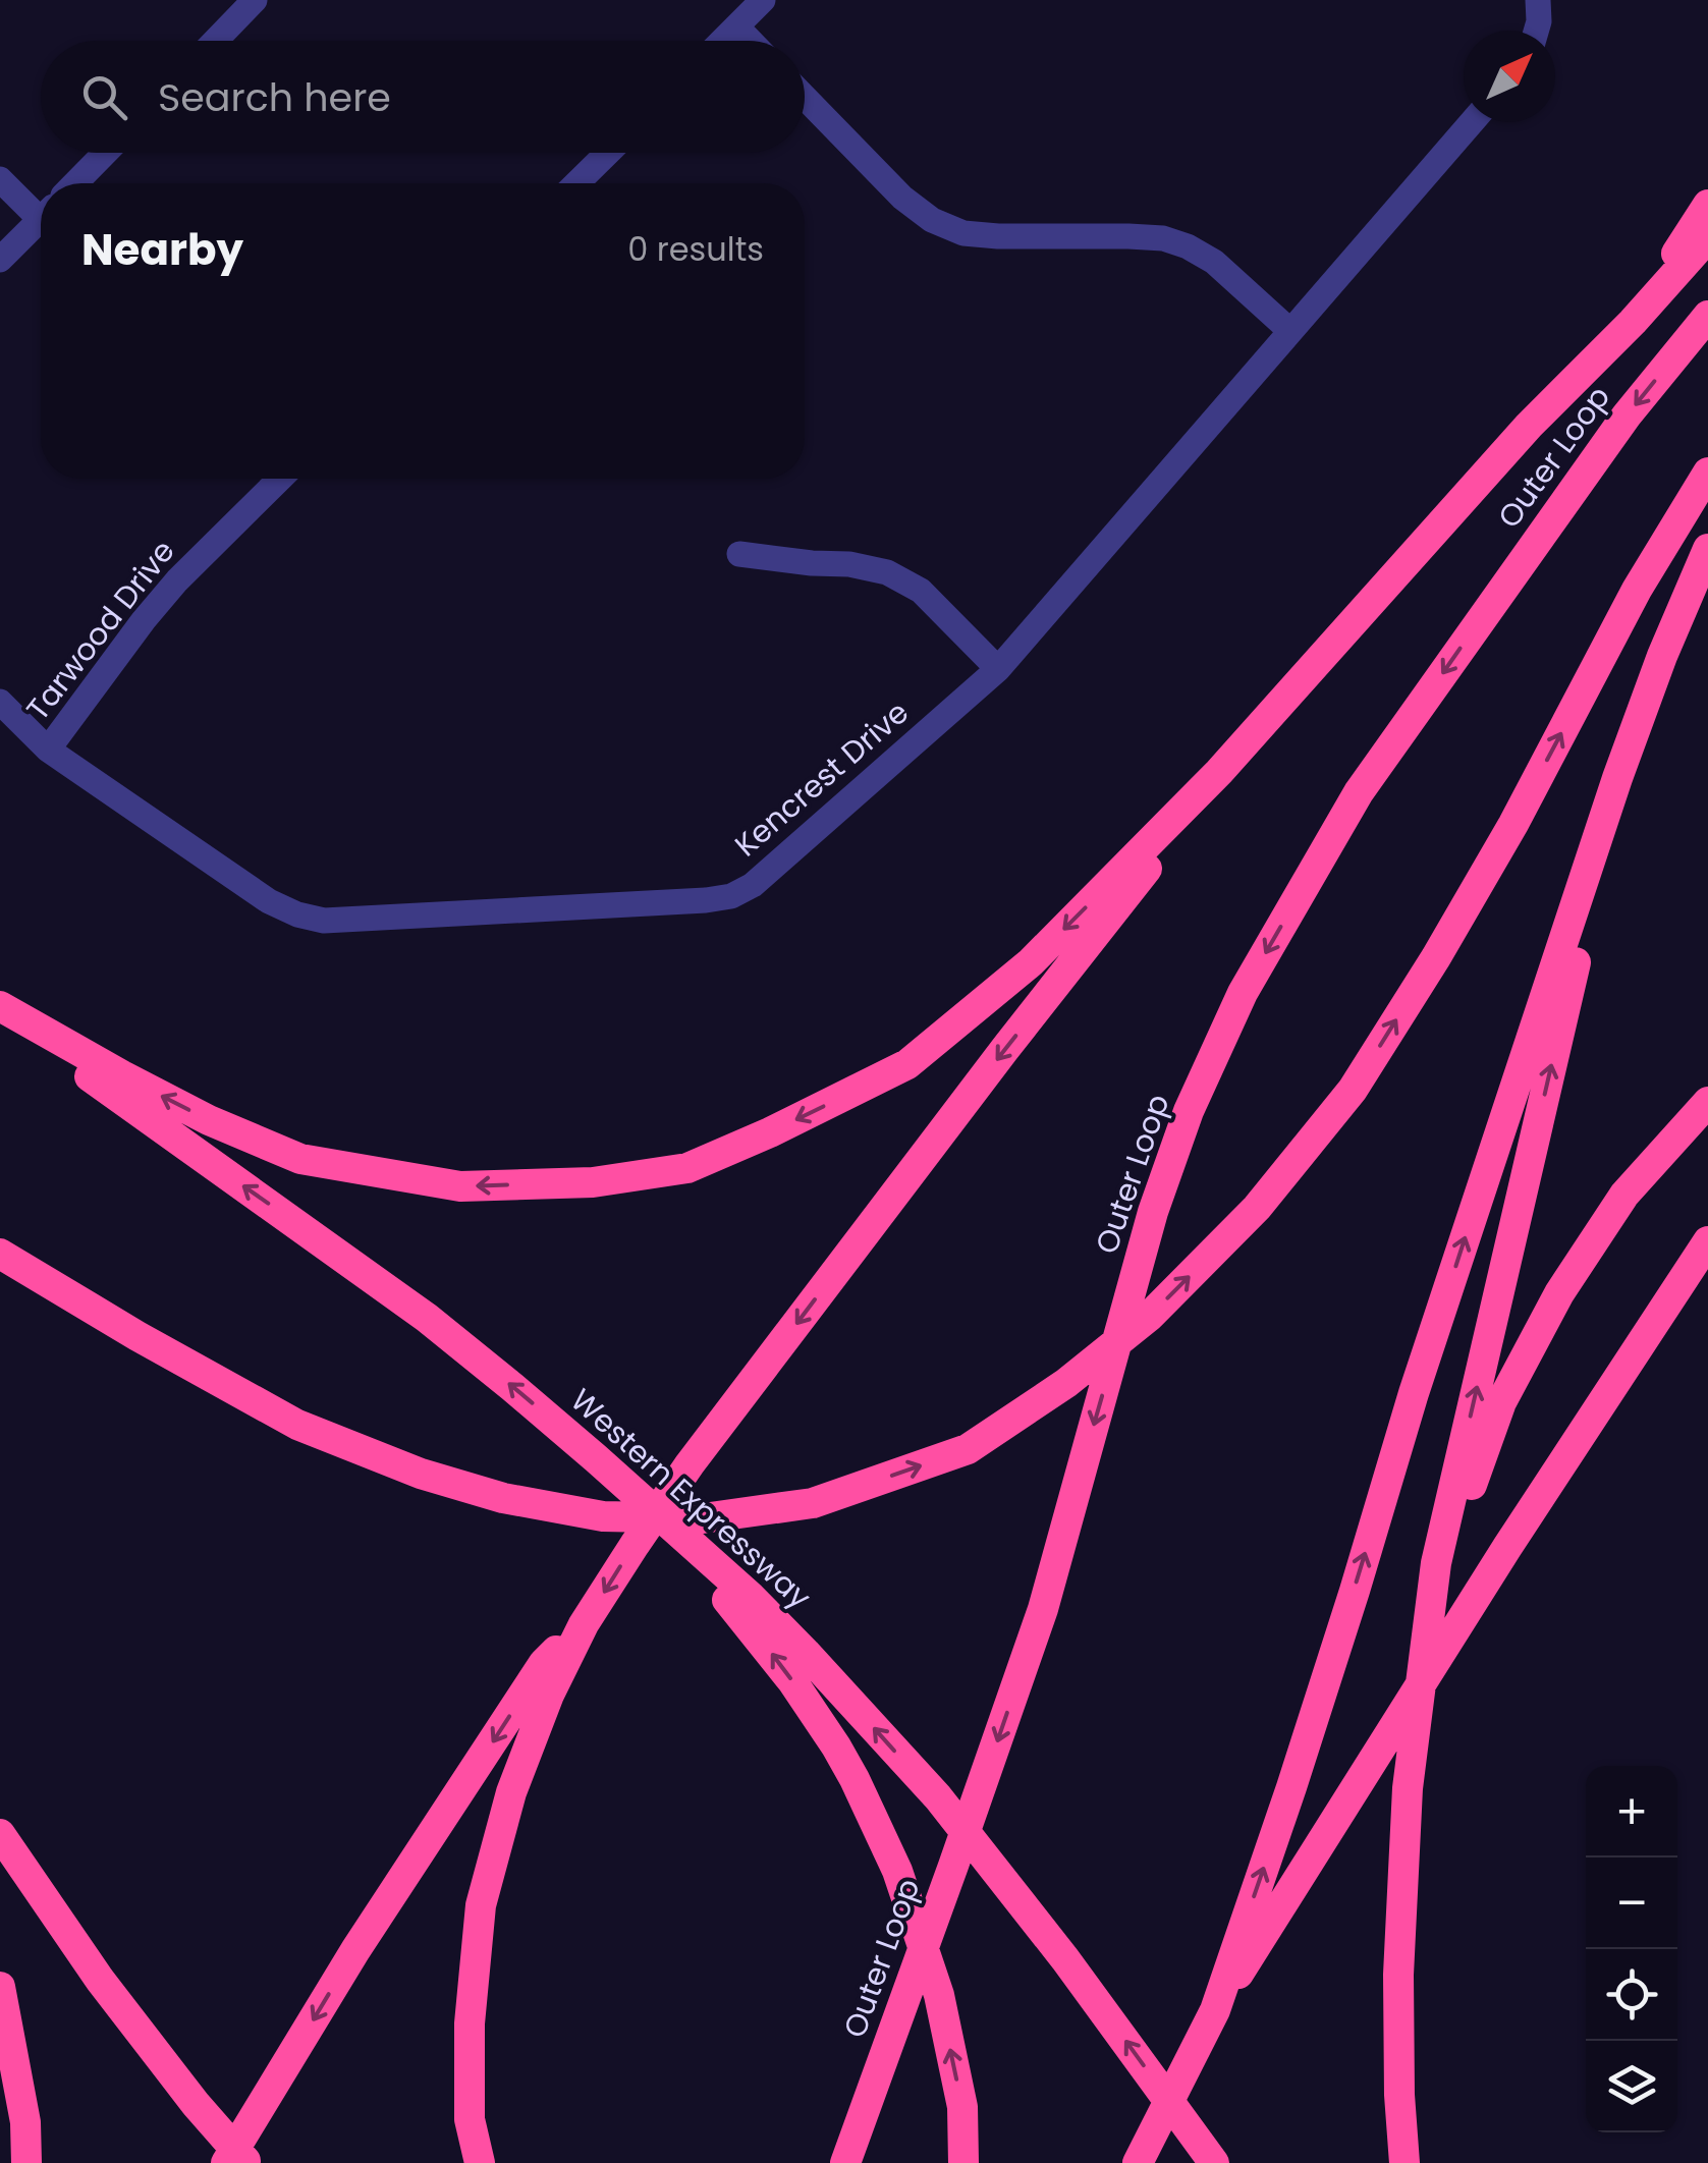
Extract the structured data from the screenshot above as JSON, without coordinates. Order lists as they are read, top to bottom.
{
  "streets": {
    "highway": ["Outer Loop", "Western Expressway"],
    "street": ["Tarwood Drive", "Kencrest Drive"]
  },
  "crossings": [
    ["Tarwood Drive", "Kencrest Drive"]
  ],
  "one_way": ["Western Expressway"],
  "north": "top right",
  "page": {
    "search": "Search here",
    "heading": ["Nearby", "0 results"],
    "map_buttons": ["+", "−"]
  }
}
